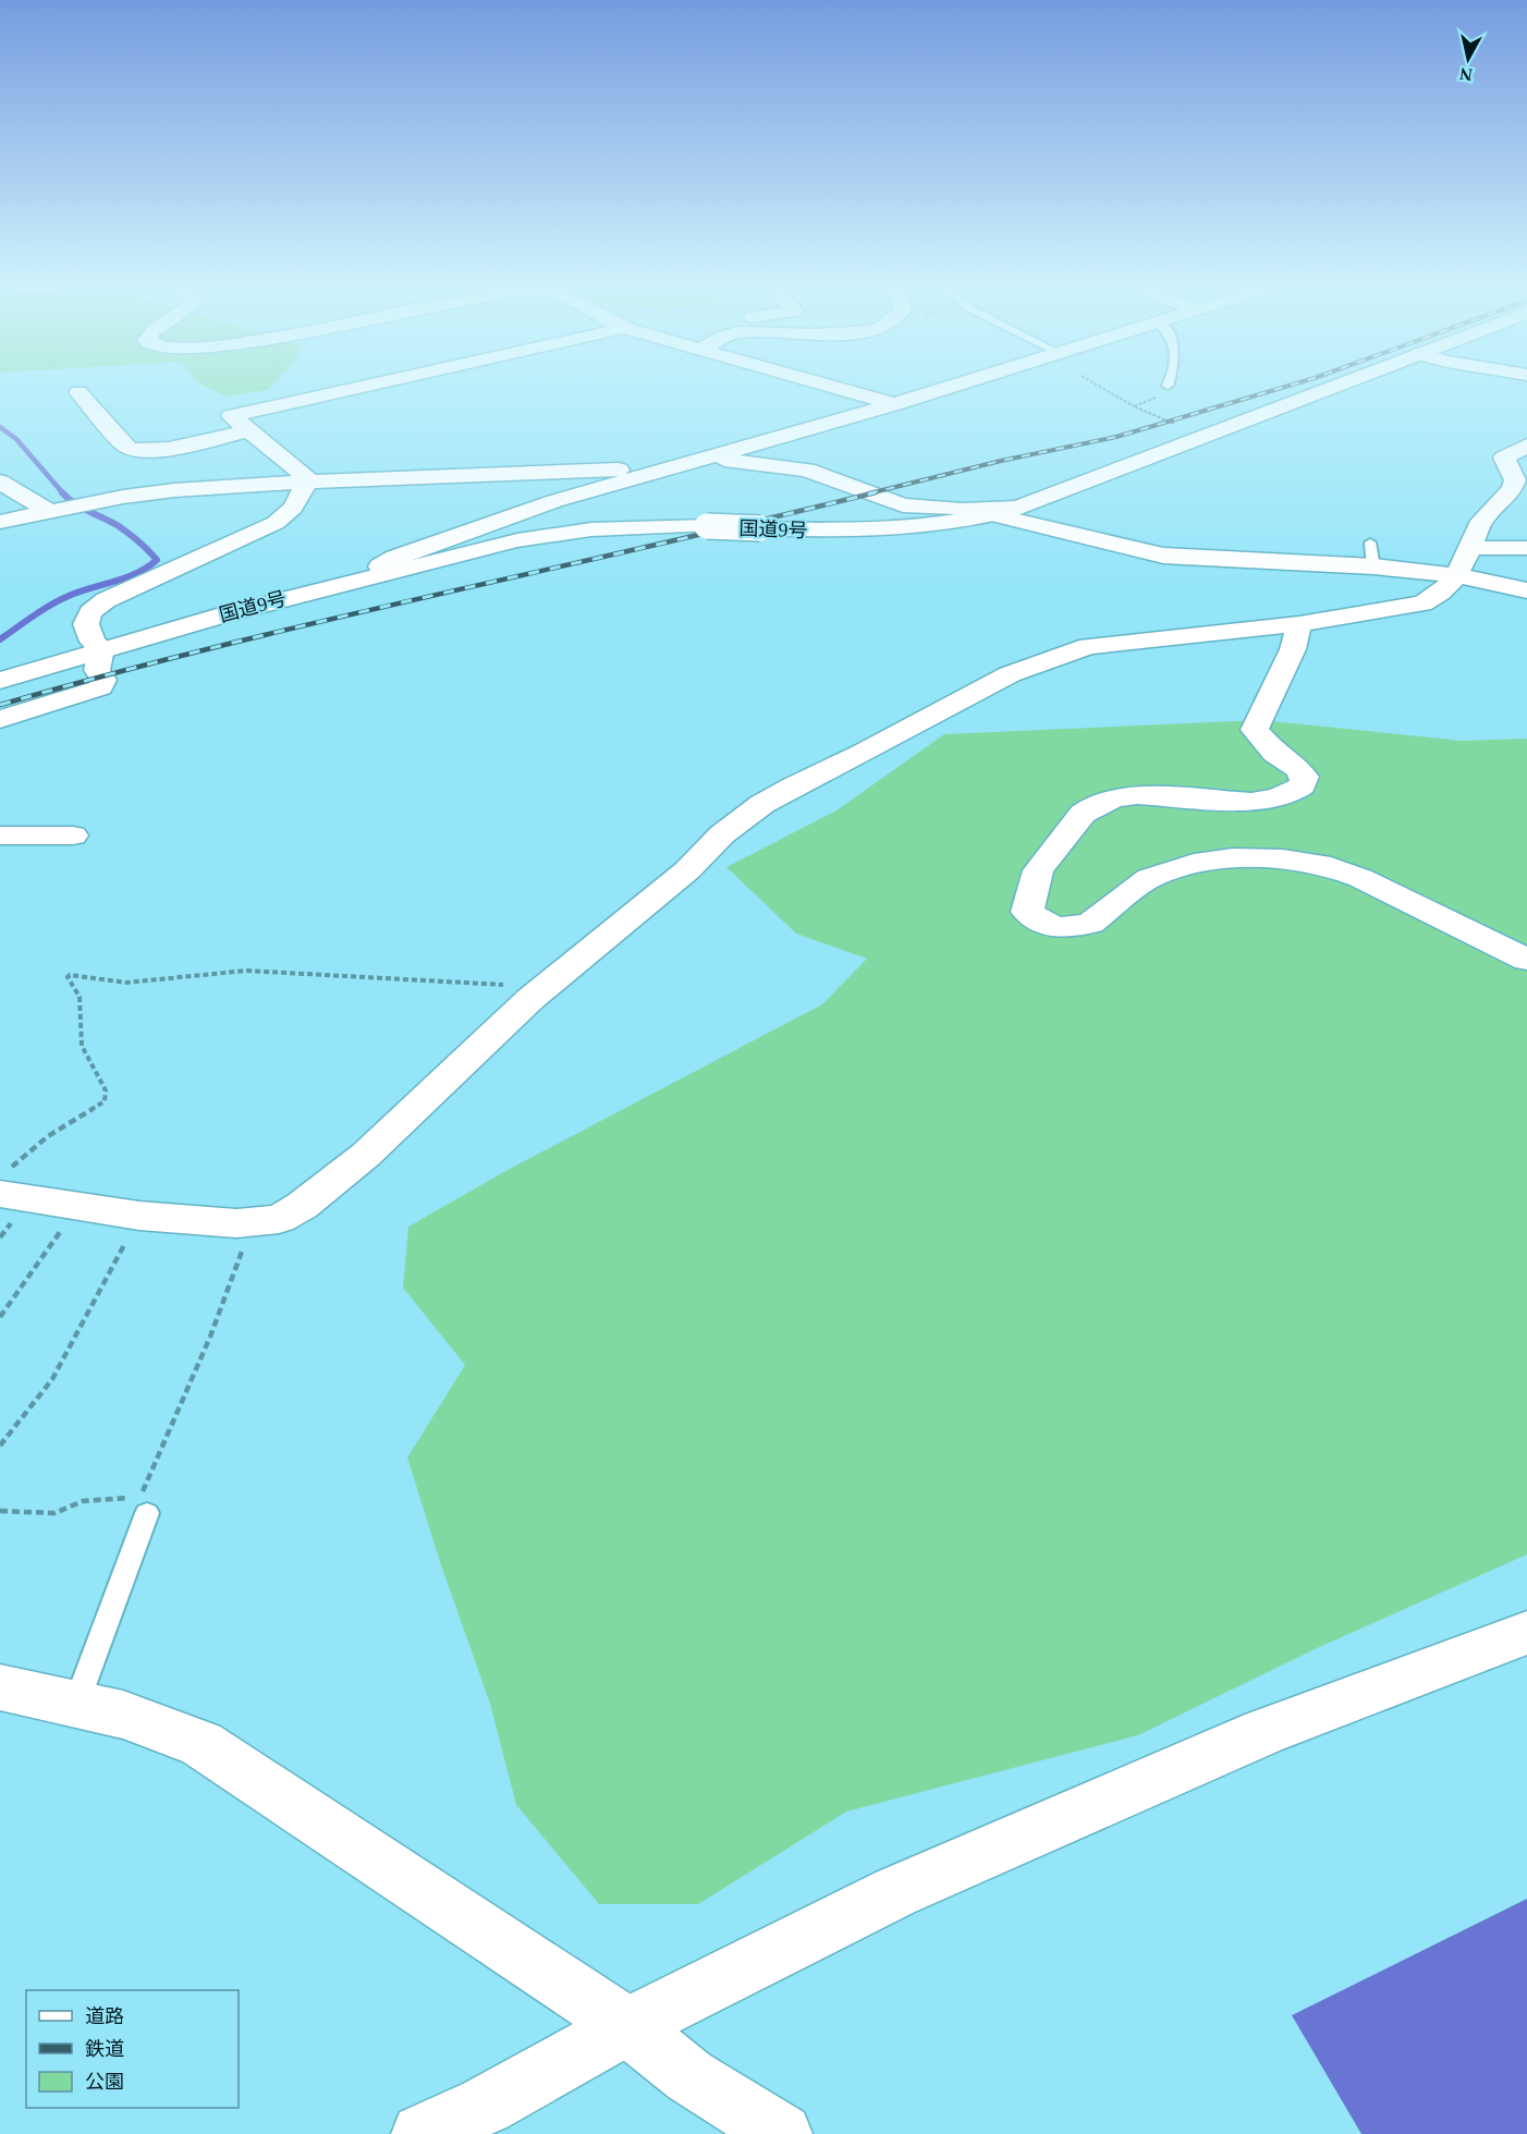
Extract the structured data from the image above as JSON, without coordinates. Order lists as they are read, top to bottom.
{
  "streets": {
    "main road": ["国道9号"]
  },
  "legend": ["道路", "鉄道", "公園"],
  "north": "bottom"
}
